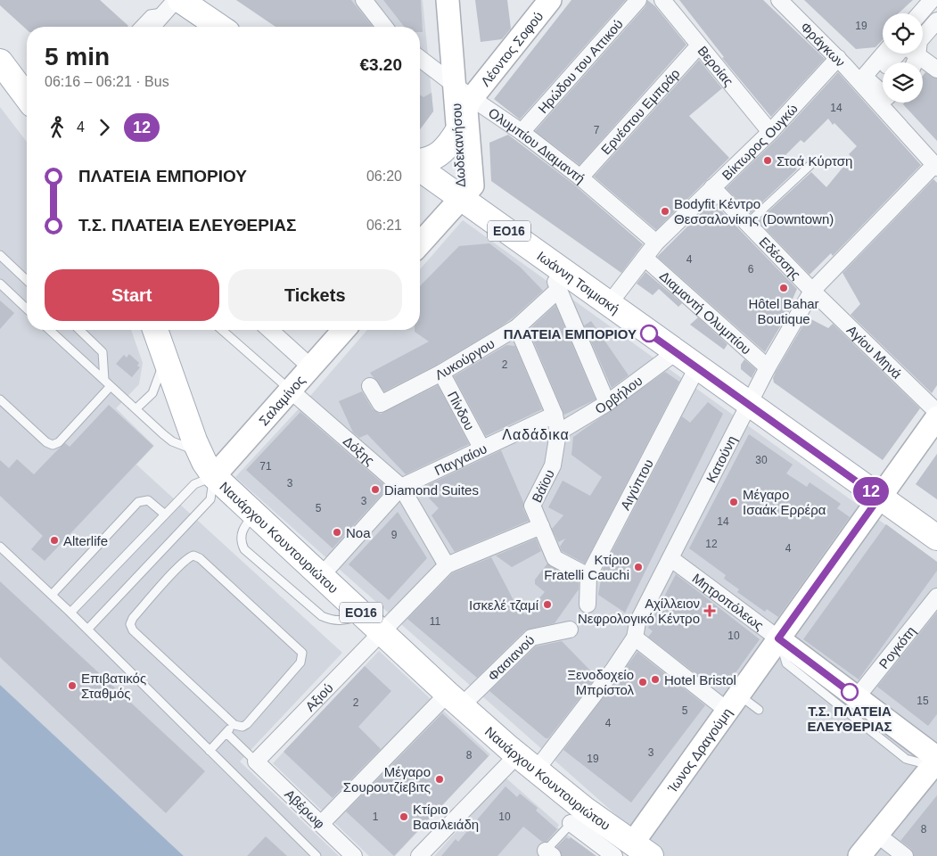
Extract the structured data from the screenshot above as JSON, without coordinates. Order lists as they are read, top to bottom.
{
  "streets": {
    "main road": [
      "Λέοντος Σοφού",
      "Δωδεκανήσου",
      "ΕΟ16",
      "Ιωάννη Τσιμισκή",
      "Σαλαμίνος",
      "Ναυάρχου Κουντουριώτου",
      "Μητροπόλεως",
      "Ίωνος Δραγούμη"
    ],
    "street": [
      "Φράγκων",
      "Ηρώδου του Αττικού",
      "Βεροίας",
      "Ερνέστου Εμπράρ",
      "Βίκτωρος Ουγκώ",
      "Ολυμπίου Διαμαντή",
      "Εδέσσης",
      "Διαμαντή Ολυμπίου",
      "Αγίου Μηνά",
      "Λυκούργου",
      "Ορβήλου",
      "Πίνδου",
      "Δόξης",
      "Παγγαίου",
      "Κατούνη",
      "Αιγύπτου",
      "Βάϊου",
      "Ρογκότη",
      "Φασιανού",
      "Αξιού",
      "Αβέρωφ"
    ]
  },
  "crossings": [
    ["Φράγκων", "Βίκτωρος Ουγκώ"],
    ["Λέοντος Σοφού", "Δωδεκανήσου"],
    ["Λέοντος Σοφού", "Ολυμπίου Διαμαντή"],
    ["Ηρώδου του Αττικού", "Ολυμπίου Διαμαντή"],
    ["Βεροίας", "Ερνέστου Εμπράρ"],
    ["Βεροίας", "Βίκτωρος Ουγκώ"],
    ["Ερνέστου Εμπράρ", "Ολυμπίου Διαμαντή"],
    ["Βίκτωρος Ουγκώ", "Ολυμπίου Διαμαντή"],
    ["Βίκτωρος Ουγκώ", "Εδέσσης"],
    ["Βίκτωρος Ουγκώ", "Ιωάννη Τσιμισκή"],
    ["Βίκτωρος Ουγκώ", "Διαμαντή Ολυμπίου"],
    ["Δωδεκανήσου", "Ολυμπίου Διαμαντή"],
    ["Δωδεκανήσου", "ΕΟ16"],
    ["Δωδεκανήσου", "Ιωάννη Τσιμισκή"],
    ["ΕΟ16", "Ιωάννη Τσιμισκή"],
    ["Εδέσσης", "Αγίου Μηνά"],
    ["Εδέσσης", "Κατούνη"],
    ["Ιωάννη Τσιμισκή", "Ορβήλου"],
    ["Ιωάννη Τσιμισκή", "Κατούνη"],
    ["Ιωάννη Τσιμισκή", "Αιγύπτου"],
    ["Ιωάννη Τσιμισκή", "Ίωνος Δραγούμη"],
    ["Διαμαντή Ολυμπίου", "Κατούνη"],
    ["Αγίου Μηνά", "Κατούνη"],
    ["Λυκούργου", "Πίνδου"],
    ["Λυκούργου", "Βάϊου"],
    ["Ορβήλου", "Βάϊου"],
    ["Σαλαμίνος", "Δόξης"],
    ["Σαλαμίνος", "Ναυάρχου Κουντουριώτου"],
    ["Πίνδου", "Παγγαίου"],
    ["Δόξης", "Παγγαίου"],
    ["Δόξης", "Αξιού"],
    ["Παγγαίου", "Βάϊου"],
    ["Παγγαίου", "Ναυάρχου Κουντουριώτου"],
    ["Κατούνη", "Ναυάρχου Κουντουριώτου"],
    ["Κατούνη", "Μητροπόλεως"],
    ["Αιγύπτου", "Βάϊου"],
    ["Ναυάρχου Κουντουριώτου", "Φασιανού"],
    ["Ναυάρχου Κουντουριώτου", "Αξιού"],
    ["Ναυάρχου Κουντουριώτου", "Ίωνος Δραγούμη"],
    ["Μητροπόλεως", "Ρογκότη"],
    ["Μητροπόλεως", "Ίωνος Δραγούμη"],
    ["Φασιανού", "Αβέρωφ"],
    ["Αξιού", "Αβέρωφ"]
  ],
  "districts": ["Λαδάδικα"],
  "places": {
    "other": [
      "Στοά Κύρτση",
      "Bodyfit Κέντρο Θεσσαλονίκης (Downtown)",
      "Hôtel Bahar Boutique",
      "ΠΛΑΤΕΙΑ ΕΜΠΟΡΙΟΥ",
      "Diamond Suites",
      "Μέγαρο Ισαάκ Ερρέρα",
      "Noa",
      "Alterlife",
      "Κτίριο Fratelli Cauchi",
      "Ισκελέ τζαμί",
      "Hotel Bristol",
      "Ξενοδοχείο Μπρίστολ",
      "Επιβατικός Σταθμός",
      "Τ.Σ. ΠΛΑΤΕΙΑ ΕΛΕΥΘΕΡΙΑΣ",
      "Μέγαρο Σουρουτζίεβιτς",
      "Κτίριο Βασιλειάδη"
    ],
    "health": ["Αχίλλειον Νεφρολογικό Κέντρο"]
  },
  "lines": ["bus line 12"],
  "house_numbers": [
    "19",
    "14",
    "7",
    "4",
    "6",
    "2",
    "30",
    "71",
    "3",
    "3",
    "5",
    "14",
    "9",
    "12",
    "4",
    "11",
    "10",
    "15",
    "2",
    "5",
    "4",
    "3",
    "8",
    "19",
    "1",
    "10",
    "8"
  ],
  "page": {
    "on_map": "12",
    "heading": ["5 min", "06:16 – 06:21 · Bus", "€3.20"],
    "legs": ["4", "12"],
    "list": [
      {
        "name": "ΠΛΑΤΕΙΑ ΕΜΠΟΡΙΟΥ",
        "value": "06:20"
      },
      {
        "name": "Τ.Σ. ΠΛΑΤΕΙΑ ΕΛΕΥΘΕΡΙΑΣ",
        "value": "06:21"
      }
    ],
    "buttons": ["Start", "Tickets"]
  }
}
